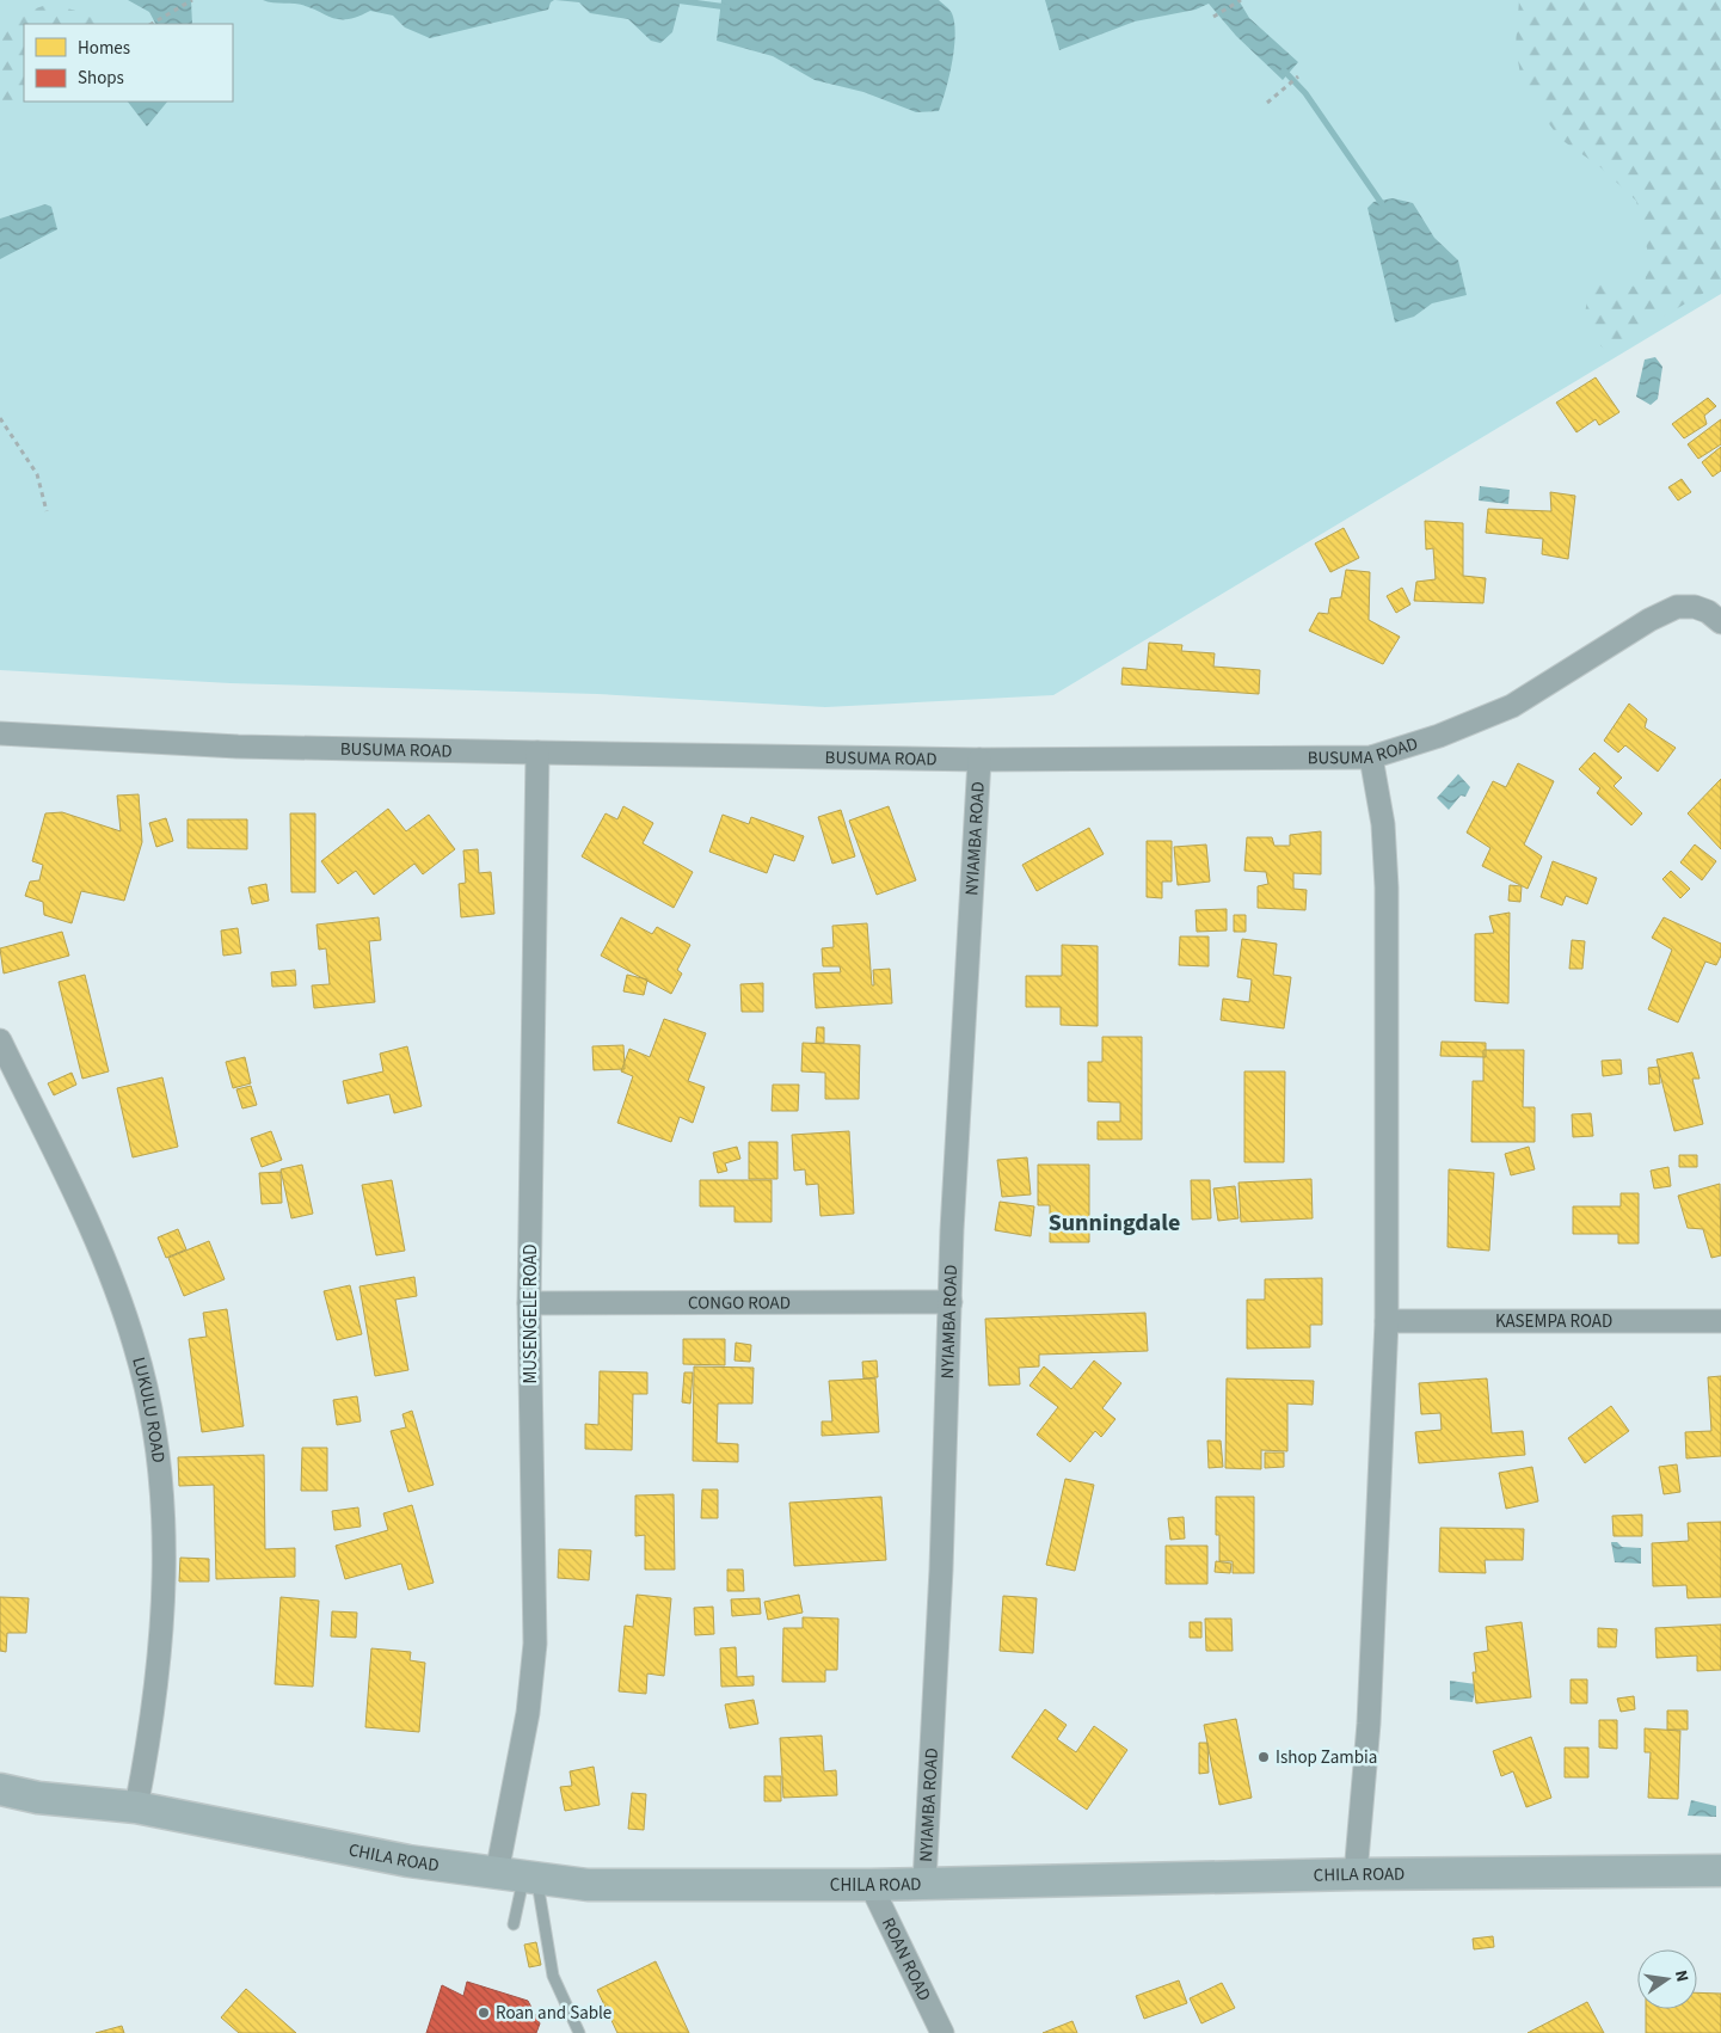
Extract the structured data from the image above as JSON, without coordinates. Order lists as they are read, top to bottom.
{
  "streets": {
    "street": [
      "BUSUMA ROAD",
      "NYIAMBA ROAD",
      "CONGO ROAD",
      "MUSENGELE ROAD",
      "KASEMPA ROAD",
      "LUKULU ROAD",
      "CHILA ROAD",
      "ROAN ROAD"
    ]
  },
  "crossings": [
    ["BUSUMA ROAD", "NYIAMBA ROAD"],
    ["BUSUMA ROAD", "MUSENGELE ROAD"],
    ["NYIAMBA ROAD", "CONGO ROAD"],
    ["NYIAMBA ROAD", "CHILA ROAD"],
    ["CONGO ROAD", "MUSENGELE ROAD"],
    ["MUSENGELE ROAD", "CHILA ROAD"],
    ["LUKULU ROAD", "CHILA ROAD"],
    ["CHILA ROAD", "ROAN ROAD"]
  ],
  "districts": ["Sunningdale"],
  "places": ["Ishop Zambia", "Roan and Sable"],
  "legend": ["Homes", "Shops"],
  "north": "right"
}
